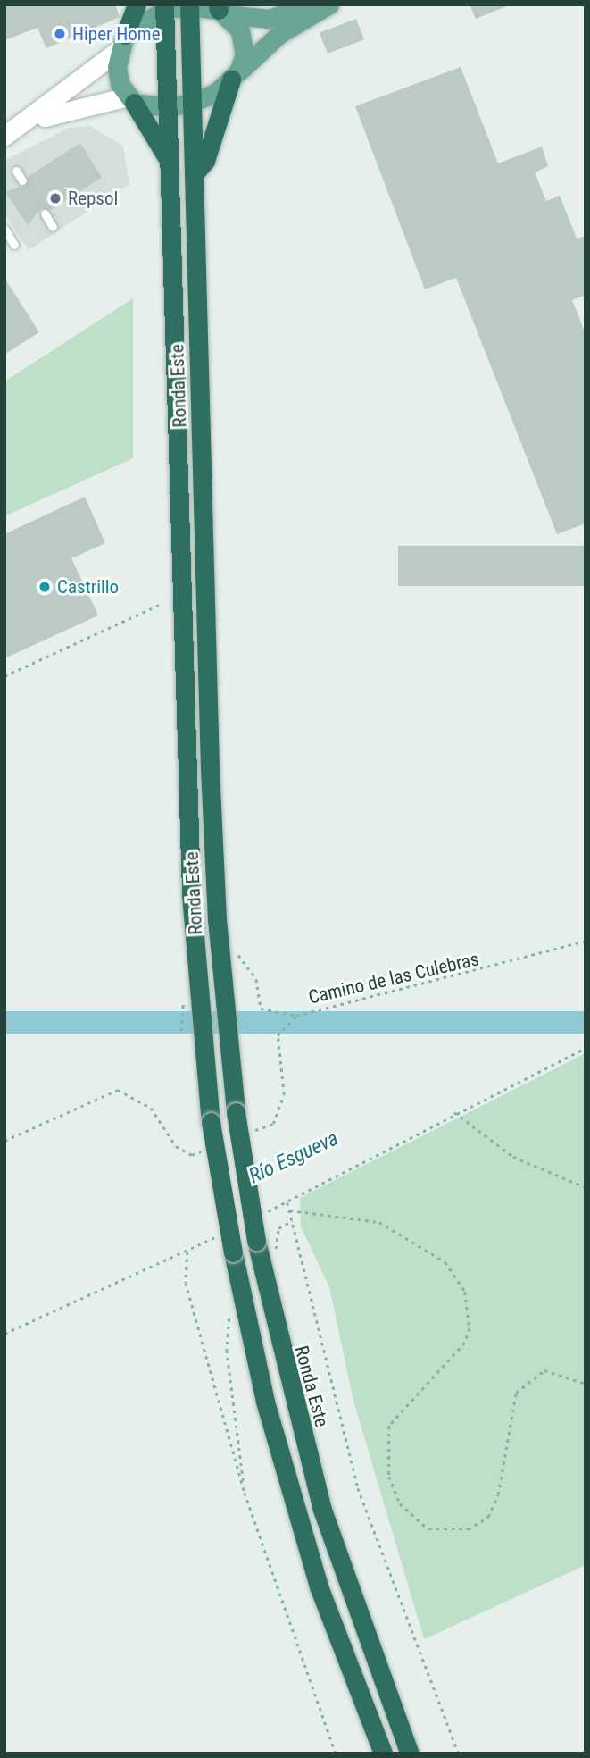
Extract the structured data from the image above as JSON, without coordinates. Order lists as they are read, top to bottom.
{
  "streets": {
    "highway": ["Ronda Este"],
    "path": ["Camino de las Culebras"]
  },
  "water": ["Río Esgueva"],
  "places": ["Hiper Home", "Repsol", "Castrillo"]
}
